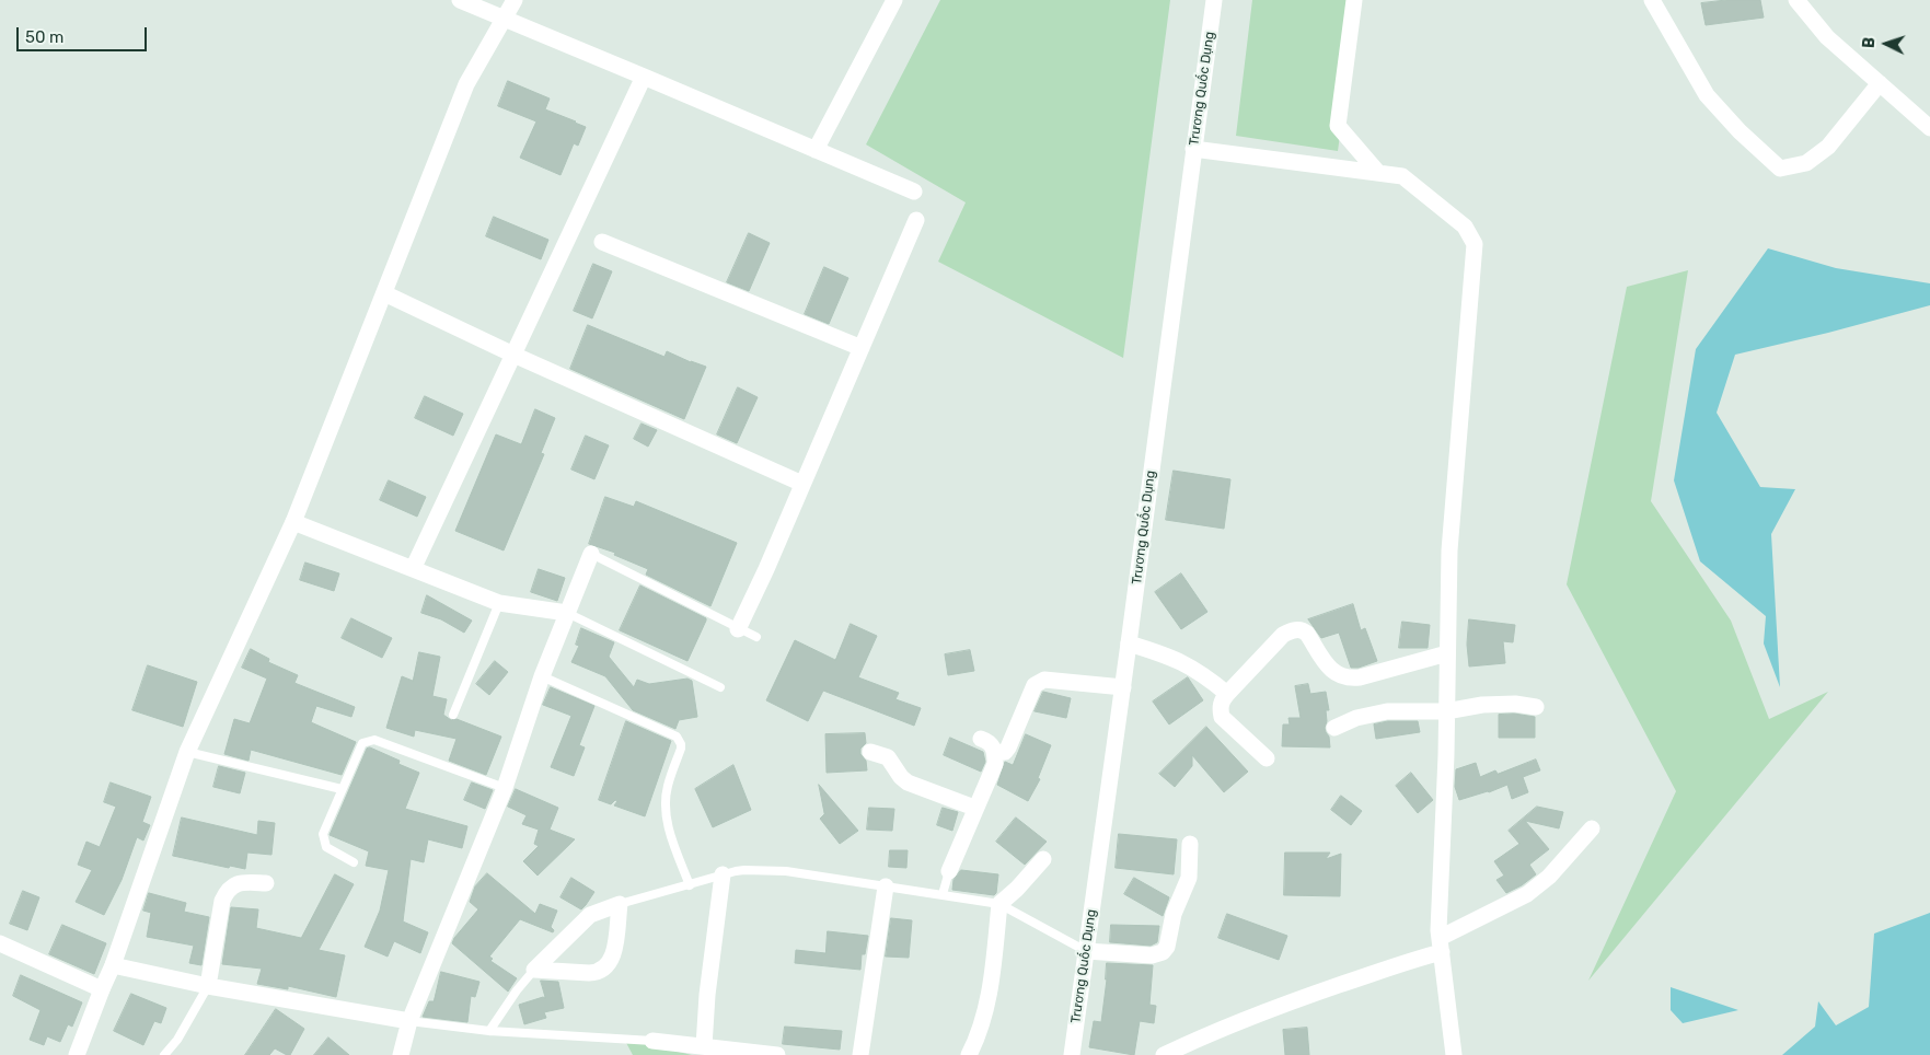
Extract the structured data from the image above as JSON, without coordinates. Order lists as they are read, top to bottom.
{
  "streets": {
    "street": ["Trương Quốc Dụng"]
  },
  "scale_bar": "50 m",
  "north": "left"
}
